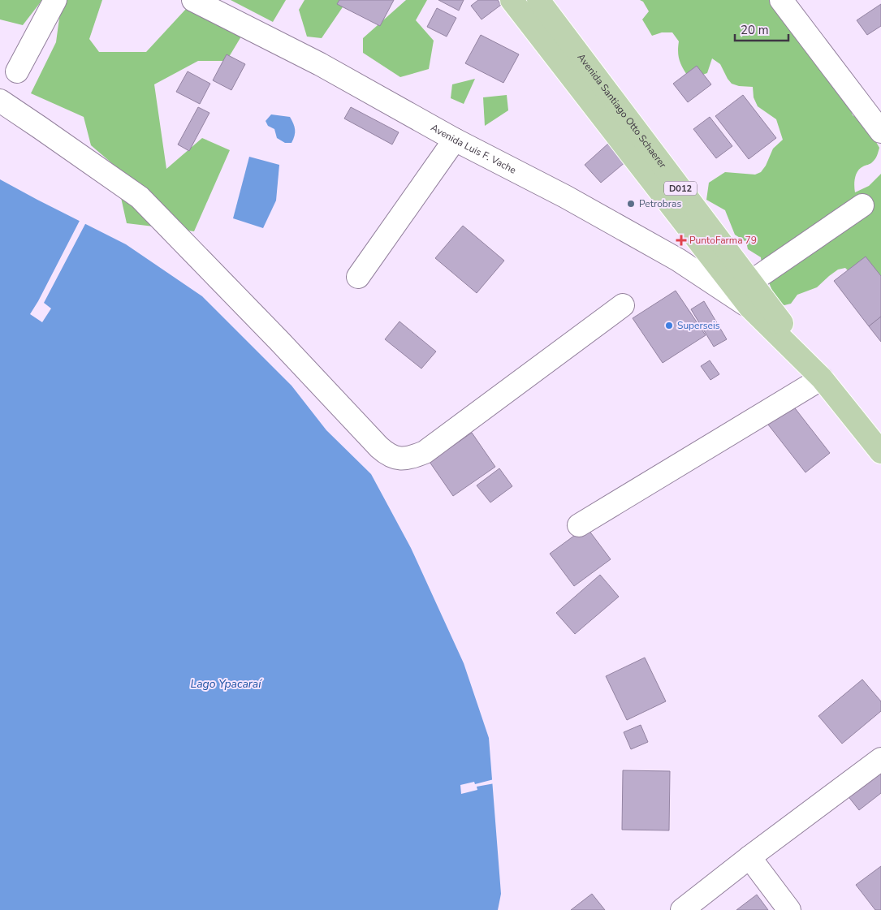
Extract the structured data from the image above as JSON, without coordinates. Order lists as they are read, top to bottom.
{
  "streets": {
    "main road": ["Avenida Santiago Otto Schaerer", "D012"],
    "street": ["Avenida Luis F. Vache"]
  },
  "crossings": [
    ["Avenida Santiago Otto Schaerer", "Avenida Luis F. Vache"],
    ["Avenida Santiago Otto Schaerer", "D012"],
    ["Avenida Luis F. Vache", "D012"]
  ],
  "water": ["Lago Ypacaraí"],
  "places": {
    "other": ["Petrobras", "Superseis"],
    "health": ["PuntoFarma 79"]
  },
  "scale_bar": "20 m"
}
